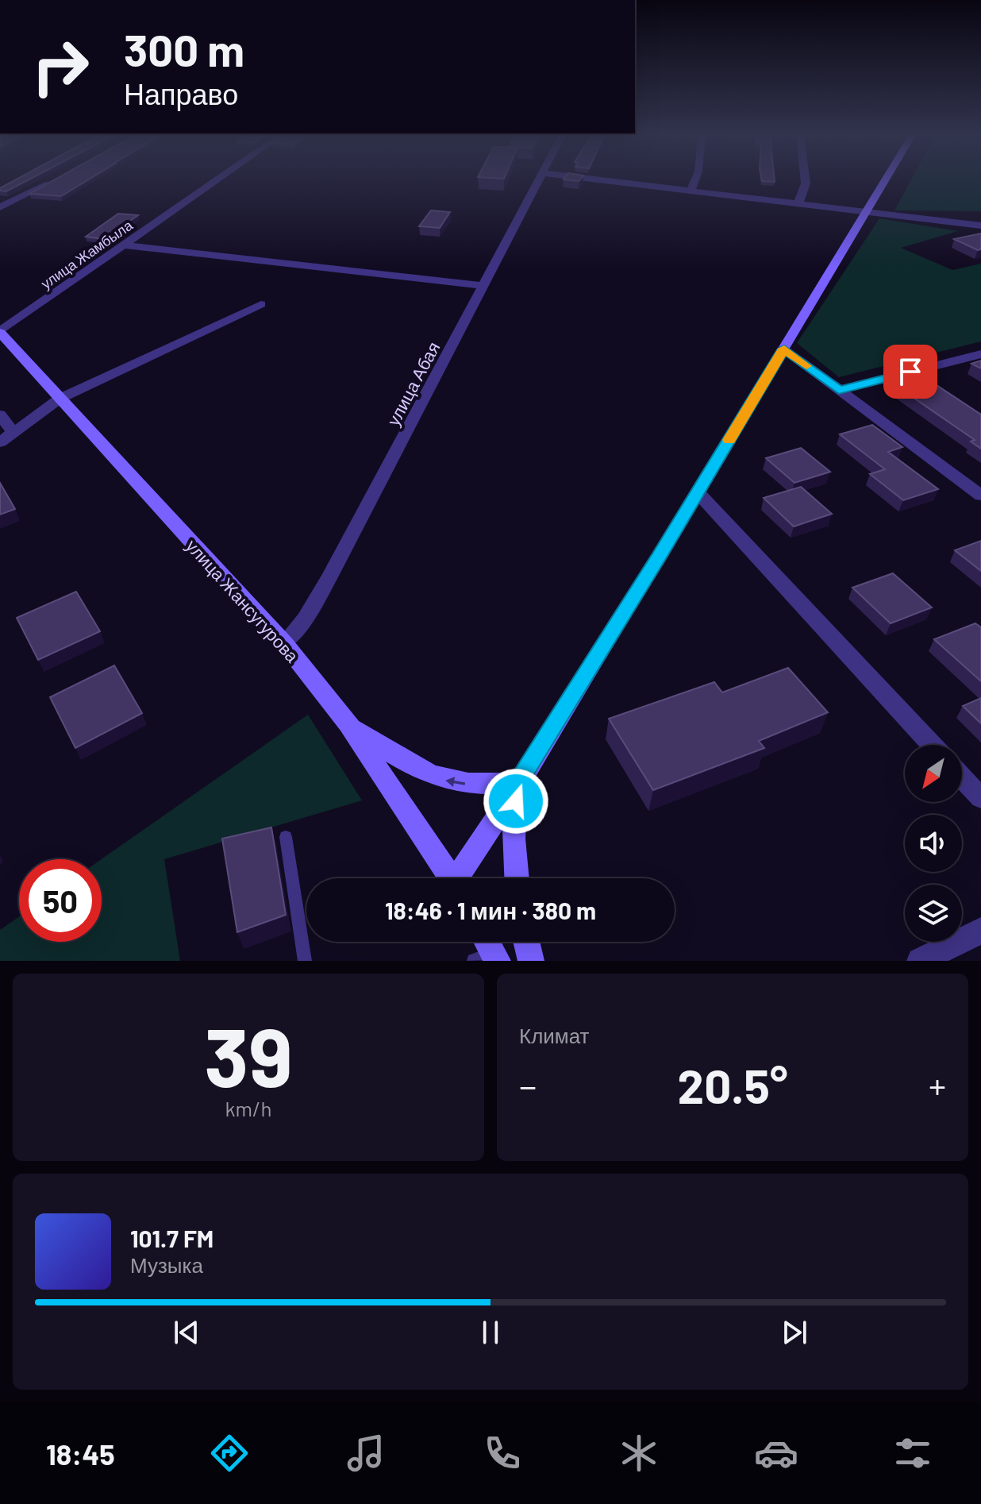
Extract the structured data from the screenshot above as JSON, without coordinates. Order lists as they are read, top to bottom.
{
  "streets": {
    "main road": ["улица Жансугурова"],
    "street": ["улица Жамбыла", "улица Абая"]
  },
  "crossings": [
    ["улица Жамбыла", "улица Жансугурова"],
    ["улица Абая", "улица Жансугурова"]
  ],
  "north": "bottom left",
  "page": {
    "turn": ["300 m", "Направо"],
    "limit": "50",
    "trip": "18:46 · 1 мин · 380 m",
    "tile": [
      ["39", "km/h"],
      "Климат"
    ],
    "heat": ["−", "20.5°", "+"],
    "song": ["101.7 FM", "Музыка"],
    "tabs": "18:45"
  }
}
